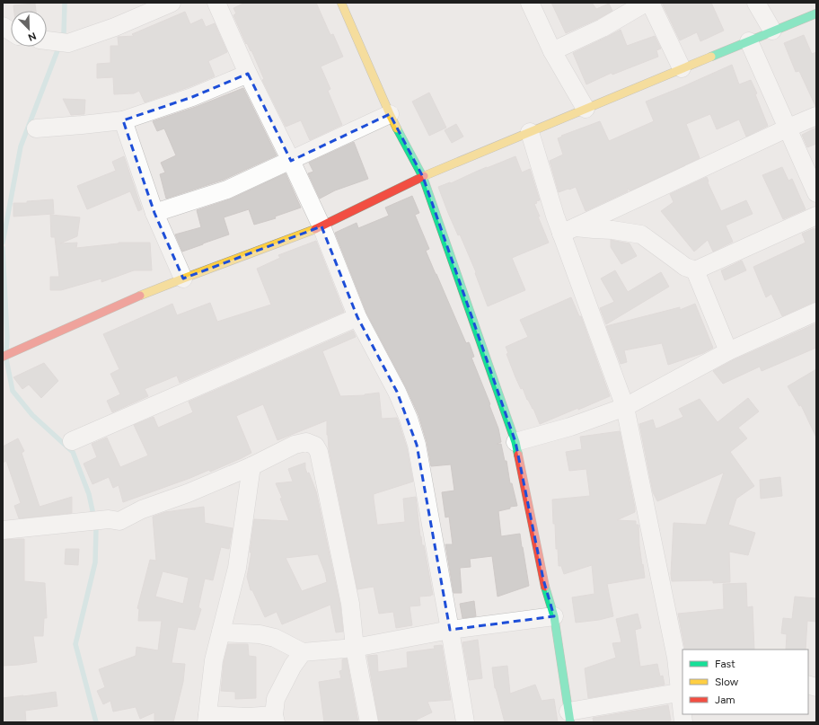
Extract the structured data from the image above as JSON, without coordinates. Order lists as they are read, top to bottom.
{
  "legend": ["Fast", "Slow", "Jam"],
  "north": "bottom right"
}
